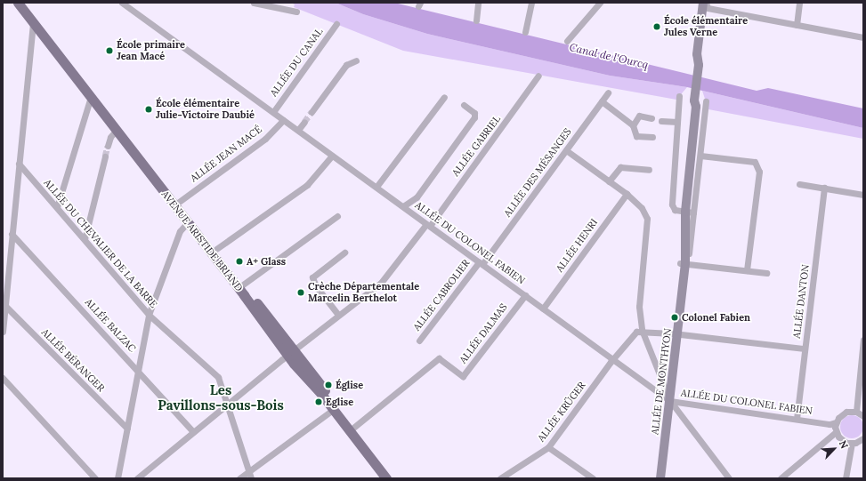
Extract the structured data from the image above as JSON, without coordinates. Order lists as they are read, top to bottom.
{
  "streets": {
    "main road": ["AVENUE ARISTIDE BRIAND"],
    "street": [
      "ALLÉE DU CANAL",
      "ALLÉE GABRIEL",
      "ALLÉE JEAN MACÉ",
      "ALLÉE DES MÉSANGES",
      "ALLÉE DU COLONEL FABIEN",
      "ALLÉE DU CHEVALIER DE LA BARRE",
      "ALLÉE HENRI",
      "ALLÉE CABROLIER",
      "ALLÉE DANTON",
      "ALLÉE BALZAC",
      "ALLÉE DALMAS",
      "ALLÉE BÉRANGER",
      "ALLÉE DE MONTHYON",
      "ALLÉE KRÜGER"
    ]
  },
  "crossings": [
    ["ALLÉE DU CANAL", "ALLÉE DU COLONEL FABIEN"],
    ["ALLÉE GABRIEL", "AVENUE ARISTIDE BRIAND"],
    ["ALLÉE GABRIEL", "ALLÉE DU COLONEL FABIEN"],
    ["ALLÉE GABRIEL", "ALLÉE DU CHEVALIER DE LA BARRE"],
    ["ALLÉE GABRIEL", "ALLÉE BALZAC"],
    ["ALLÉE JEAN MACÉ", "AVENUE ARISTIDE BRIAND"],
    ["ALLÉE JEAN MACÉ", "ALLÉE DU COLONEL FABIEN"],
    ["ALLÉE DES MÉSANGES", "ALLÉE DU COLONEL FABIEN"],
    ["ALLÉE DES MÉSANGES", "ALLÉE CABROLIER"],
    ["AVENUE ARISTIDE BRIAND", "ALLÉE DALMAS"],
    ["ALLÉE DU COLONEL FABIEN", "ALLÉE HENRI"],
    ["ALLÉE DU COLONEL FABIEN", "ALLÉE CABROLIER"],
    ["ALLÉE DU COLONEL FABIEN", "ALLÉE DANTON"],
    ["ALLÉE DU COLONEL FABIEN", "ALLÉE DALMAS"],
    ["ALLÉE DU COLONEL FABIEN", "ALLÉE DE MONTHYON"],
    ["ALLÉE DU COLONEL FABIEN", "ALLÉE KRÜGER"]
  ],
  "districts": ["Les Pavillons-sous-Bois"],
  "water": ["Canal de l'Ourcq"],
  "places": [
    "École élémentaire Jules Verne",
    "École primaire Jean Macé",
    "École élémentaire Julie-Victoire Daubié",
    "A+ Glass",
    "Crèche Départementale Marcelin Berthelot",
    "Colonel Fabien",
    "Église",
    "Eglise"
  ],
  "north": "top right"
}
